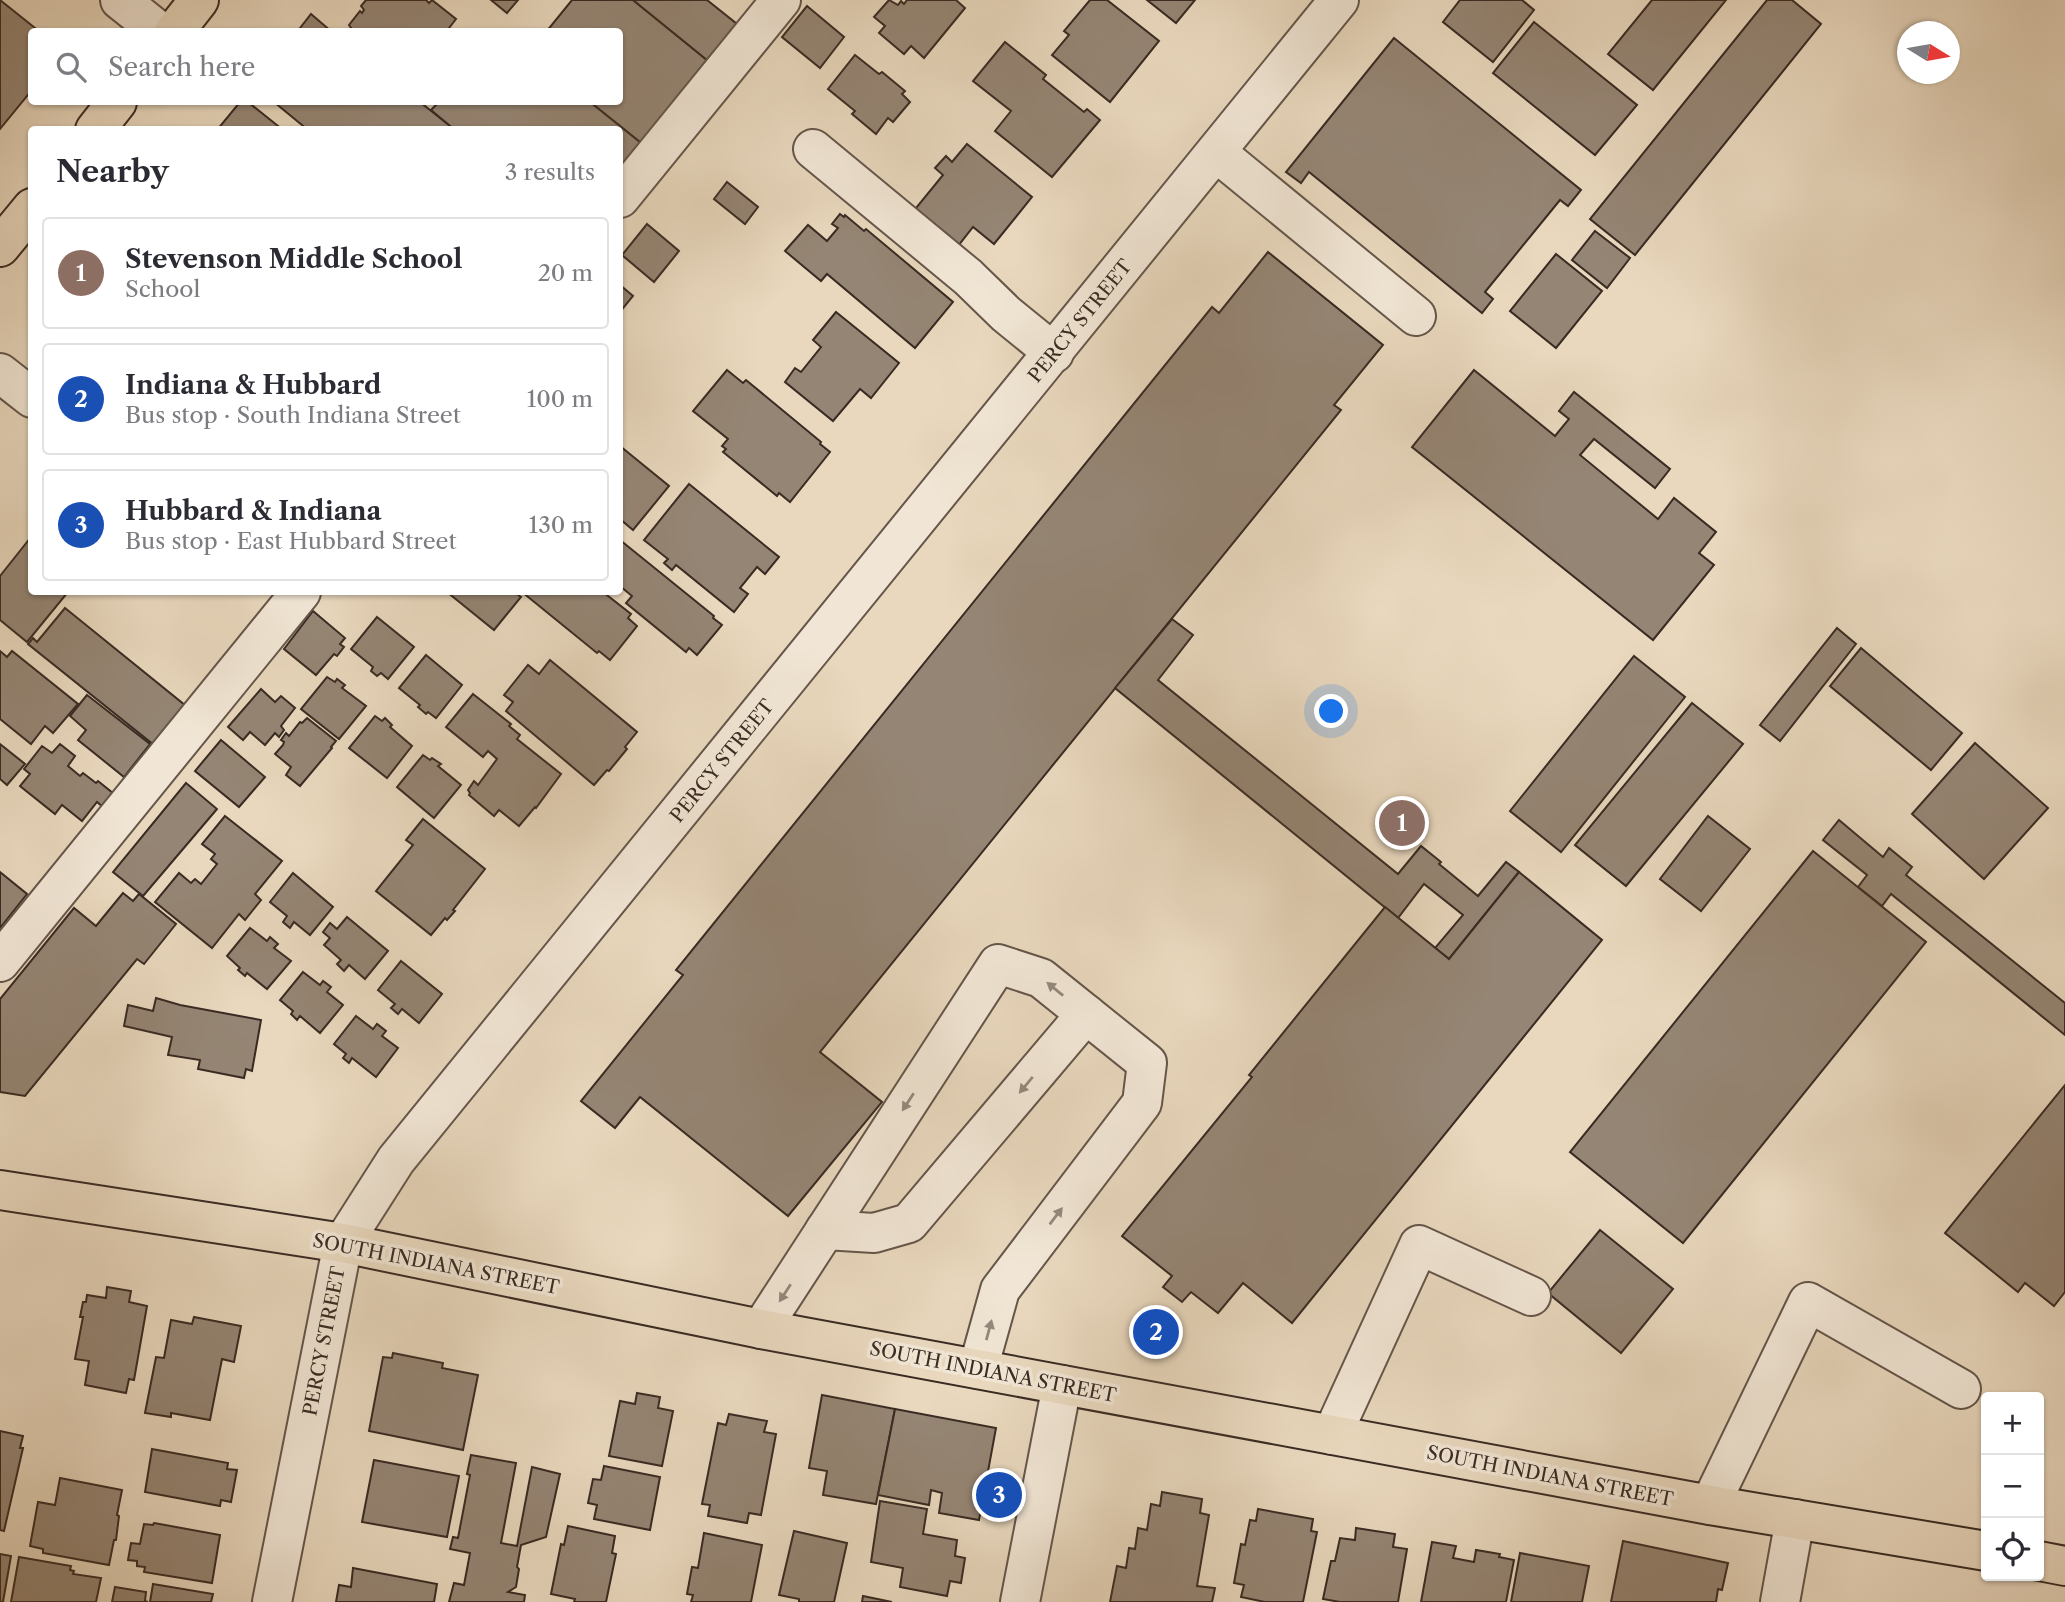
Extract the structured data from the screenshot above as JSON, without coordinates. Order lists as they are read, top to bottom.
{
  "streets": {
    "main road": ["SOUTH INDIANA STREET"],
    "street": ["PERCY STREET"]
  },
  "crossings": [
    ["PERCY STREET", "SOUTH INDIANA STREET"]
  ],
  "north": "right",
  "page": {
    "search": "Search here",
    "heading": ["Nearby", "3 results"],
    "list": [
      {
        "mark": "1",
        "name": "Stevenson Middle School",
        "note": "School",
        "value": "20 m"
      },
      {
        "mark": "2",
        "name": "Indiana & Hubbard",
        "note": "Bus stop · South Indiana Street",
        "value": "100 m"
      },
      {
        "mark": "3",
        "name": "Hubbard & Indiana",
        "note": "Bus stop · East Hubbard Street",
        "value": "130 m"
      }
    ],
    "pins": ["1", "2", "3"],
    "map_buttons": ["+", "−"]
  }
}
